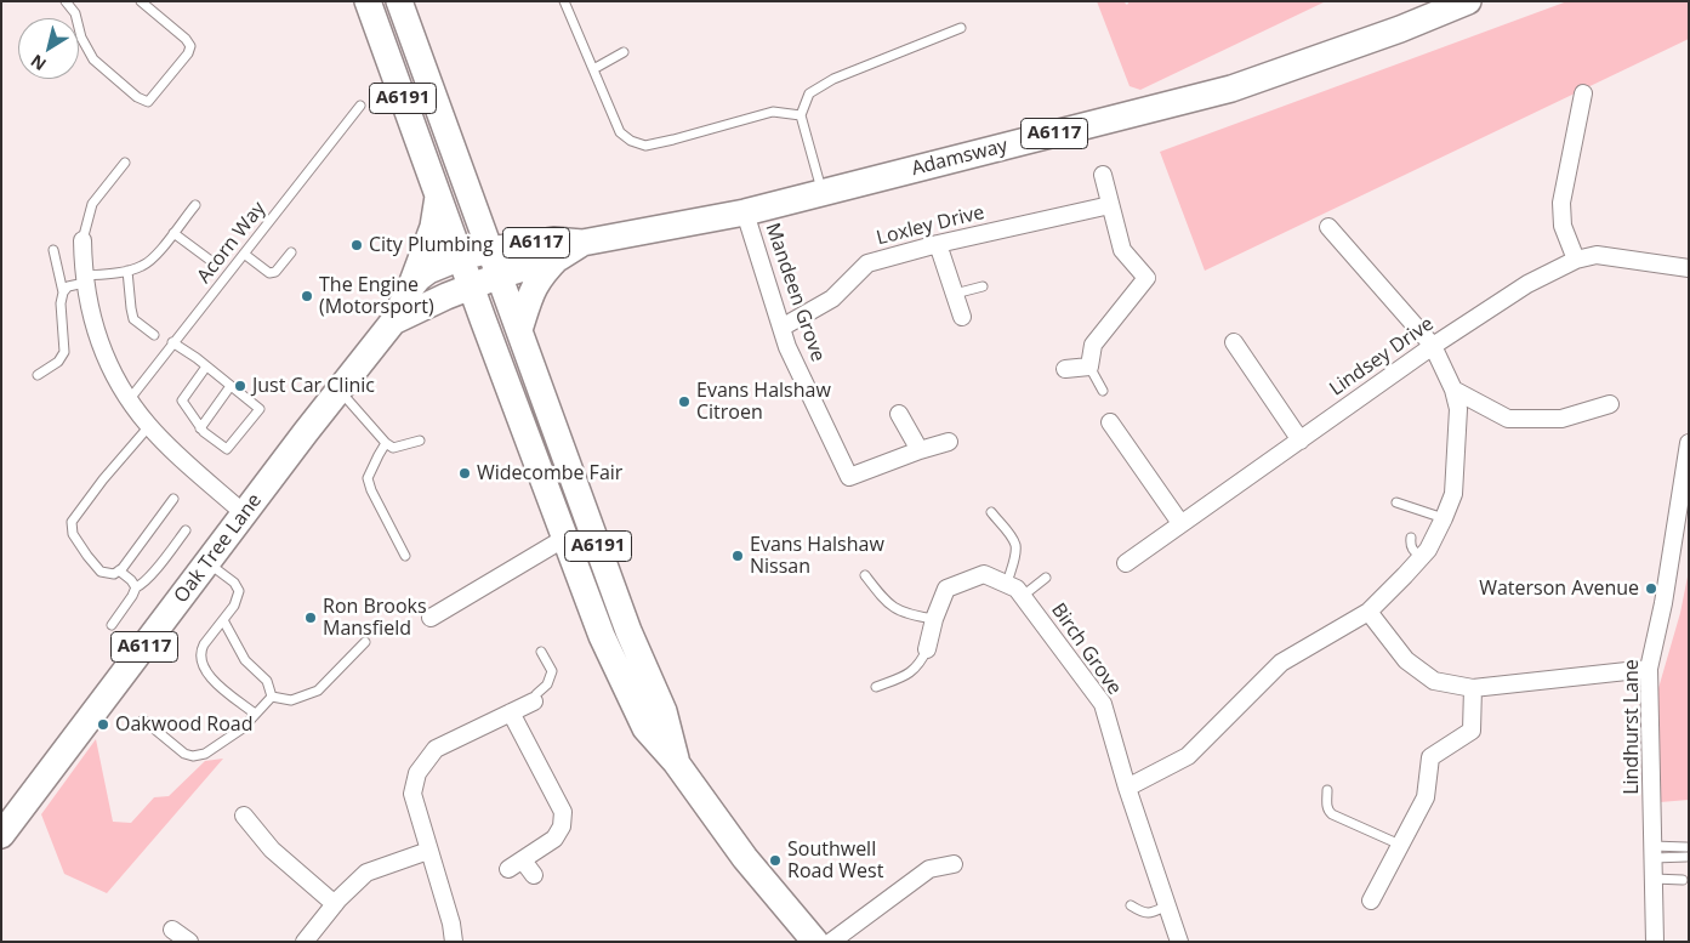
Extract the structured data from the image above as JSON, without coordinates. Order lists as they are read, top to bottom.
{
  "streets": {
    "main road": [
      "A6191",
      "A6117",
      "Adamsway",
      "Oak Tree Lane"
    ],
    "street": [
      "Loxley Drive",
      "Mandeen Grove",
      "Lindsey Drive",
      "Birch Grove",
      "Lindhurst Lane"
    ],
    "lane": ["Acorn Way"]
  },
  "crossings": [
    ["A6191", "Adamsway"],
    ["A6191", "Oak Tree Lane"],
    ["Adamsway", "Mandeen Grove"],
    ["Adamsway", "Oak Tree Lane"],
    ["Loxley Drive", "Mandeen Grove"]
  ],
  "places": [
    "City Plumbing",
    "The Engine (Motorsport)",
    "Just Car Clinic",
    "Evans Halshaw Citroen",
    "Widecombe Fair",
    "Evans Halshaw Nissan",
    "Waterson Avenue",
    "Ron Brooks Mansfield",
    "Oakwood Road",
    "Southwell Road West"
  ],
  "north": "bottom left"
}
